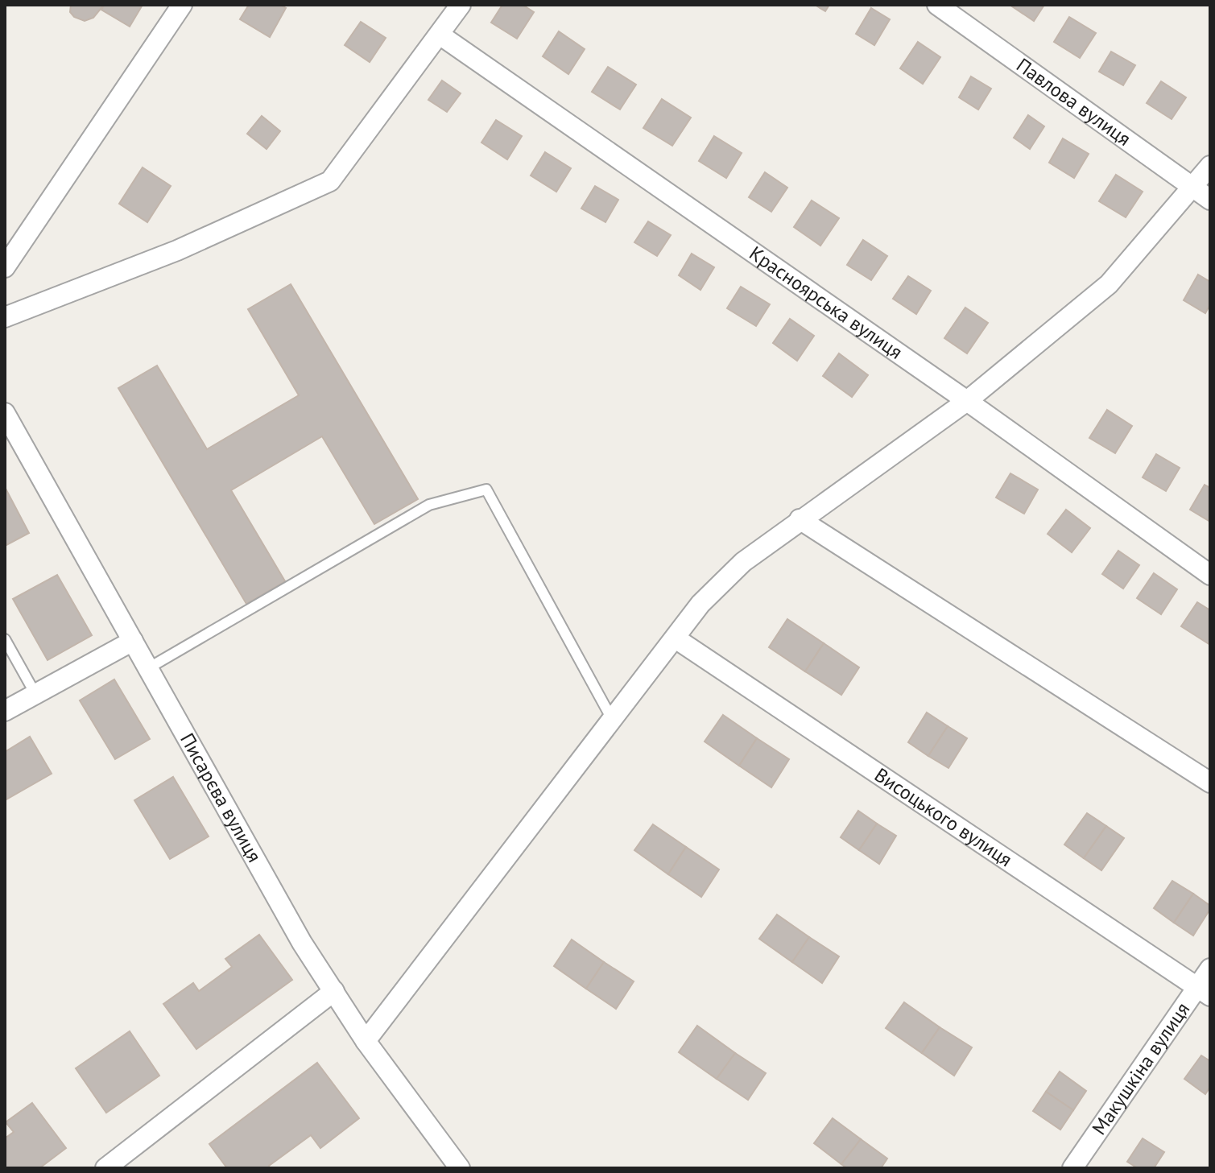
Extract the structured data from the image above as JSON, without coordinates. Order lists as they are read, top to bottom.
{
  "streets": {
    "street": [
      "Павлова вулиця",
      "Красноярська вулиця",
      "Писарєва вулиця",
      "Висоцького вулиця",
      "Макушкіна вулиця"
    ]
  },
  "crossings": [
    ["Висоцького вулиця", "Макушкіна вулиця"]
  ]
}
